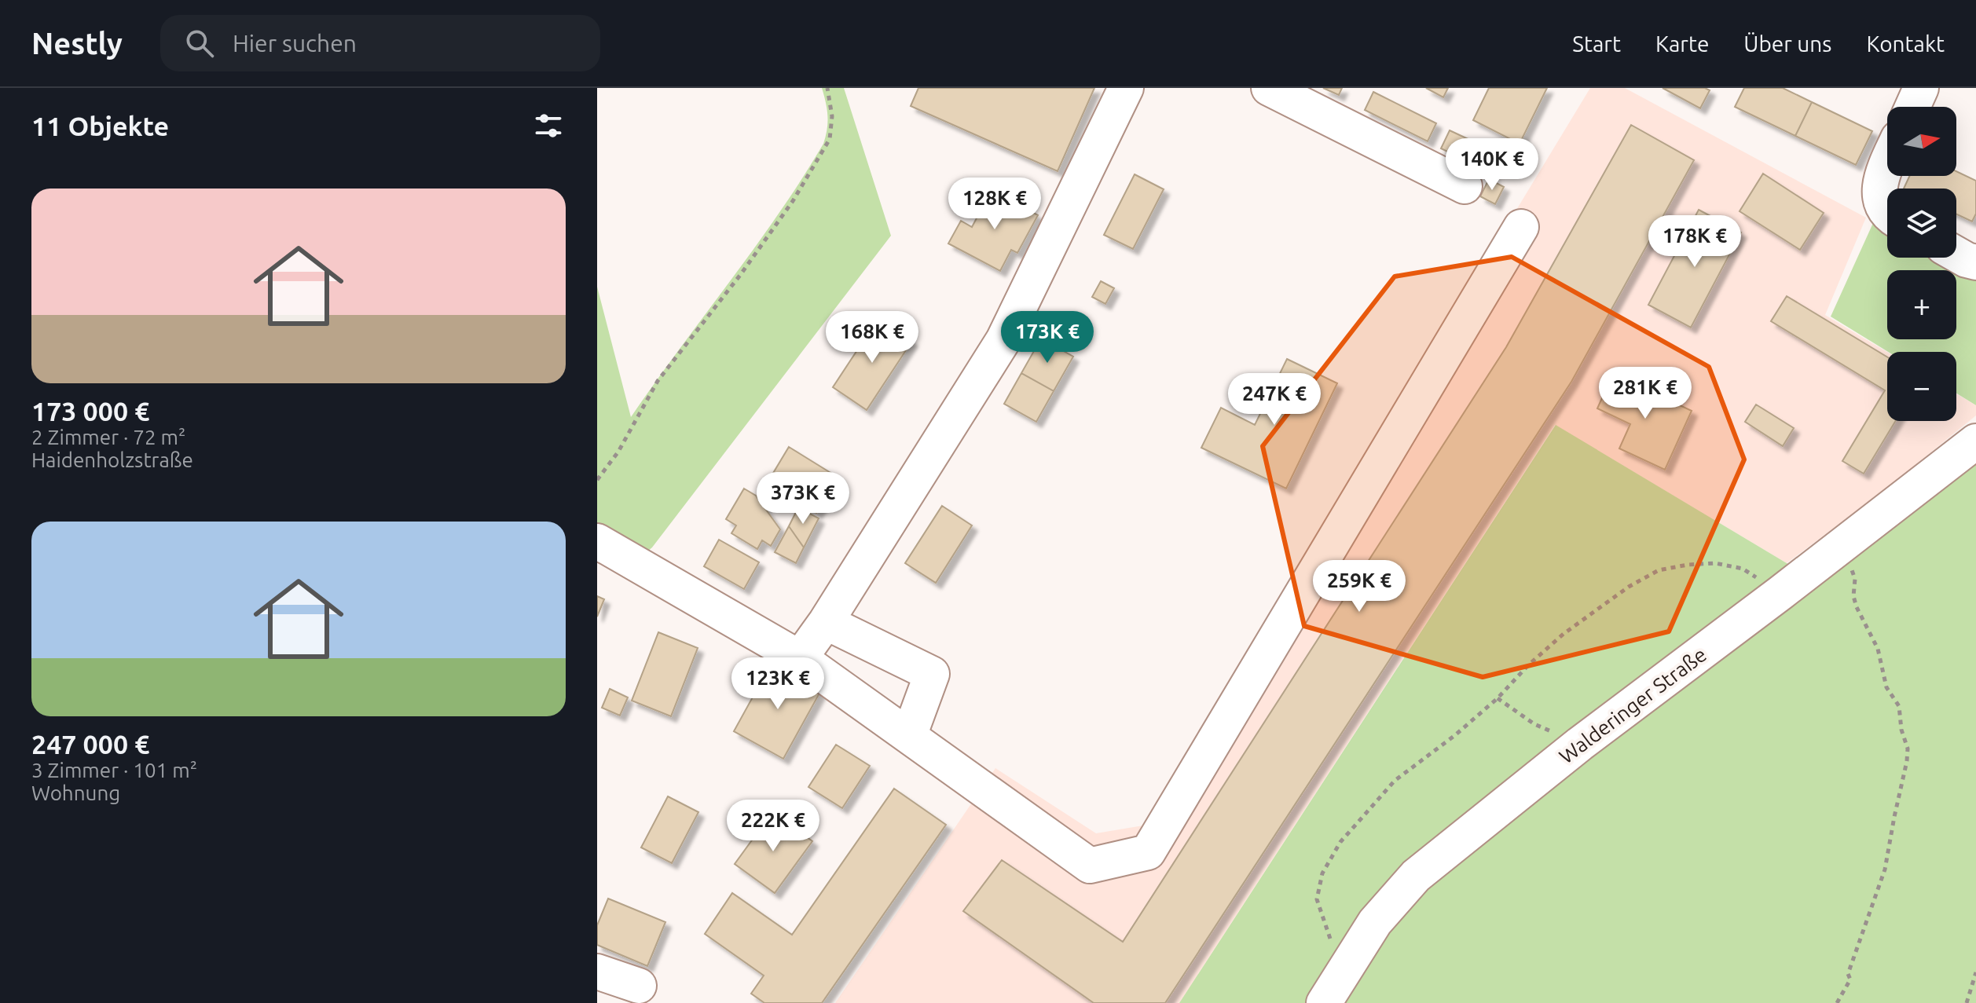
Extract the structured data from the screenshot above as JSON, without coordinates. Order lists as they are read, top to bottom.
{
  "streets": {
    "street": ["Walderinger Straße"]
  },
  "north": "right",
  "page": {
    "header": "Nestly",
    "search": "Hier suchen",
    "nav": [
      "Start",
      "Karte",
      "Über uns",
      "Kontakt"
    ],
    "heading": "11 Objekte",
    "map_buttons": ["+", "−"],
    "price": [
      "140K €",
      "128K €",
      "178K €",
      "168K €",
      "173K €",
      "281K €",
      "247K €",
      "373K €",
      "259K €",
      "123K €",
      "222K €"
    ],
    "list": [
      {
        "name": "173 000 €",
        "note": "2 Zimmer · 72 m² · Haidenholzstraße"
      },
      {
        "name": "247 000 €",
        "note": "3 Zimmer · 101 m² · Wohnung"
      }
    ]
  }
}
